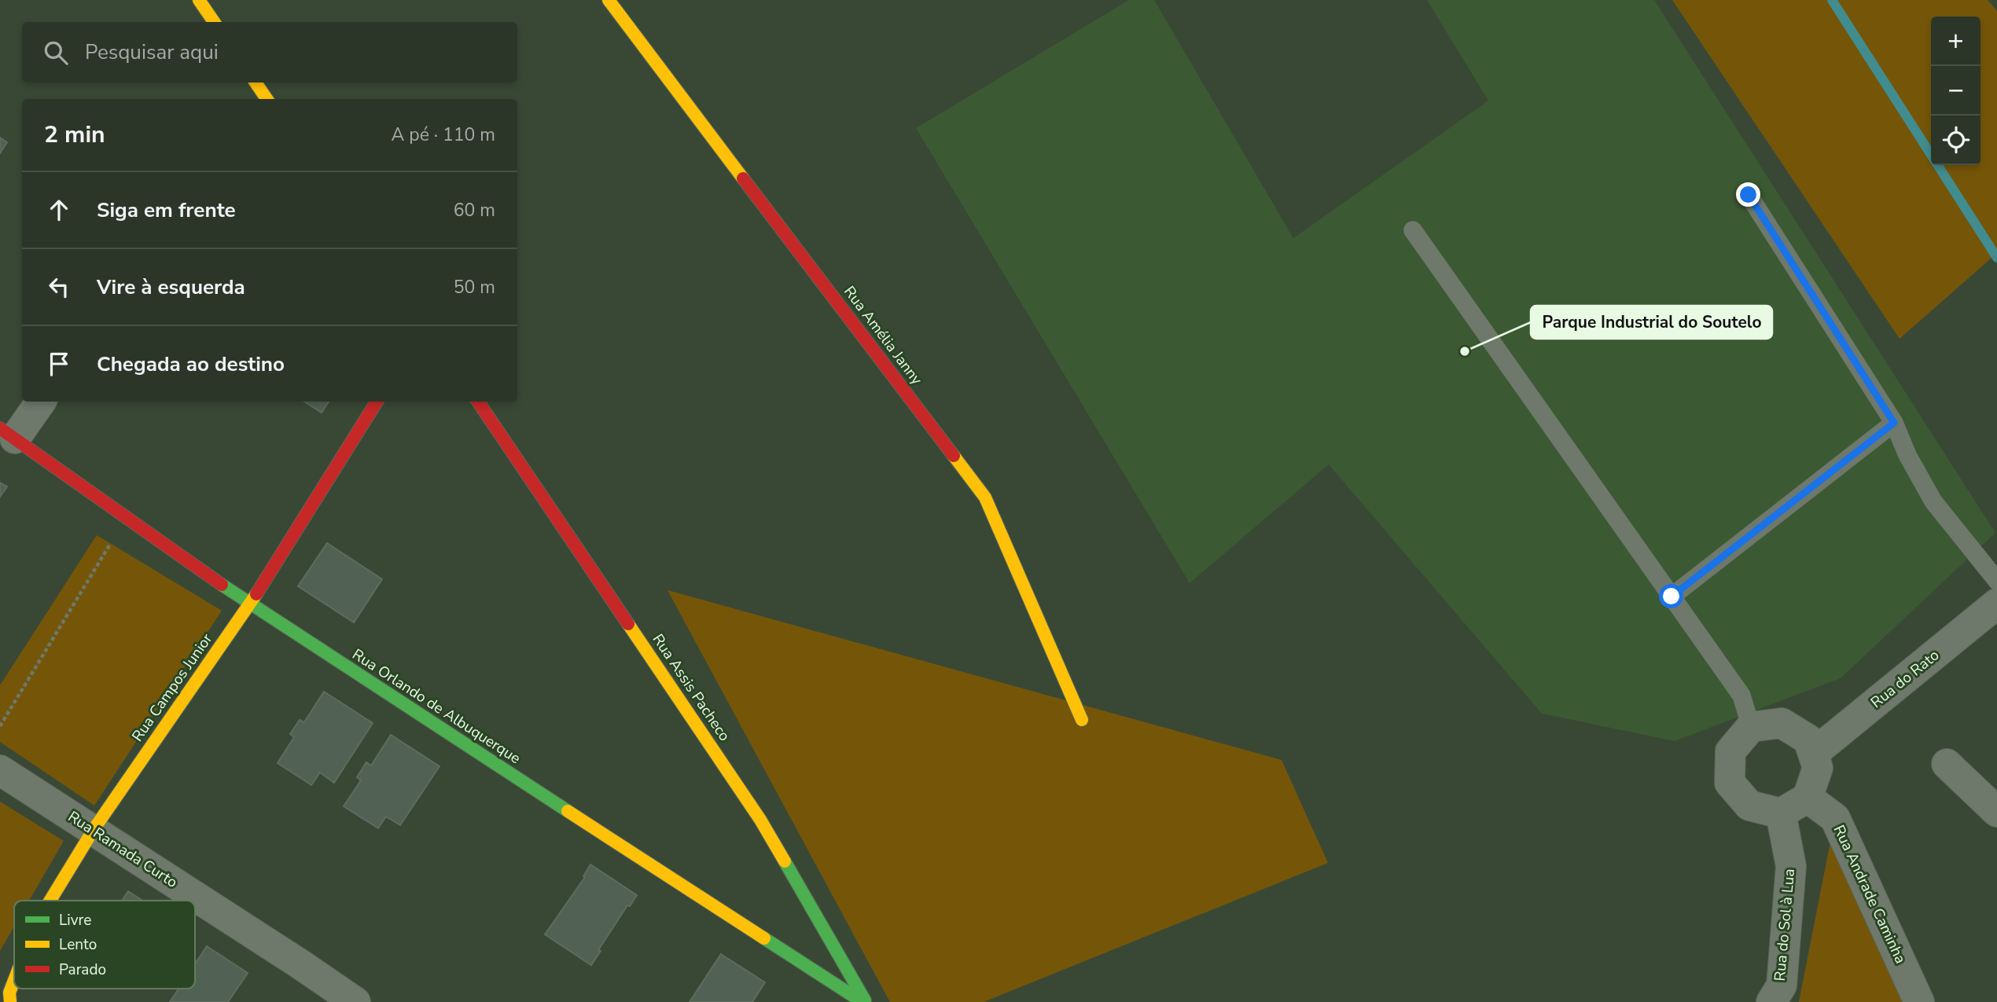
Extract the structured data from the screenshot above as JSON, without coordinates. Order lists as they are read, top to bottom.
{
  "streets": {
    "street": [
      "Rua Amélia Janny",
      "Rua do Rato",
      "Rua Campos Junior",
      "Rua Assis Pacheco",
      "Rua Orlando de Albuquerque",
      "Rua Ramada Curto",
      "Rua Andrade Caminha",
      "Rua do Sol à Lua"
    ]
  },
  "crossings": [
    ["Rua do Rato", "Rua Andrade Caminha"],
    ["Rua do Rato", "Rua do Sol à Lua"],
    ["Rua Campos Junior", "Rua Orlando de Albuquerque"],
    ["Rua Campos Junior", "Rua Ramada Curto"],
    ["Rua Assis Pacheco", "Rua Orlando de Albuquerque"],
    ["Rua Andrade Caminha", "Rua do Sol à Lua"]
  ],
  "places": ["Parque Industrial do Soutelo"],
  "legend": ["Livre", "Lento", "Parado"],
  "page": {
    "map_buttons": ["+", "−"],
    "search": "Pesquisar aqui",
    "heading": ["2 min", "A pé · 110 m"],
    "list": [
      ["Siga em frente", "60 m"],
      ["Vire à esquerda", "50 m"],
      "Chegada ao destino"
    ]
  }
}
